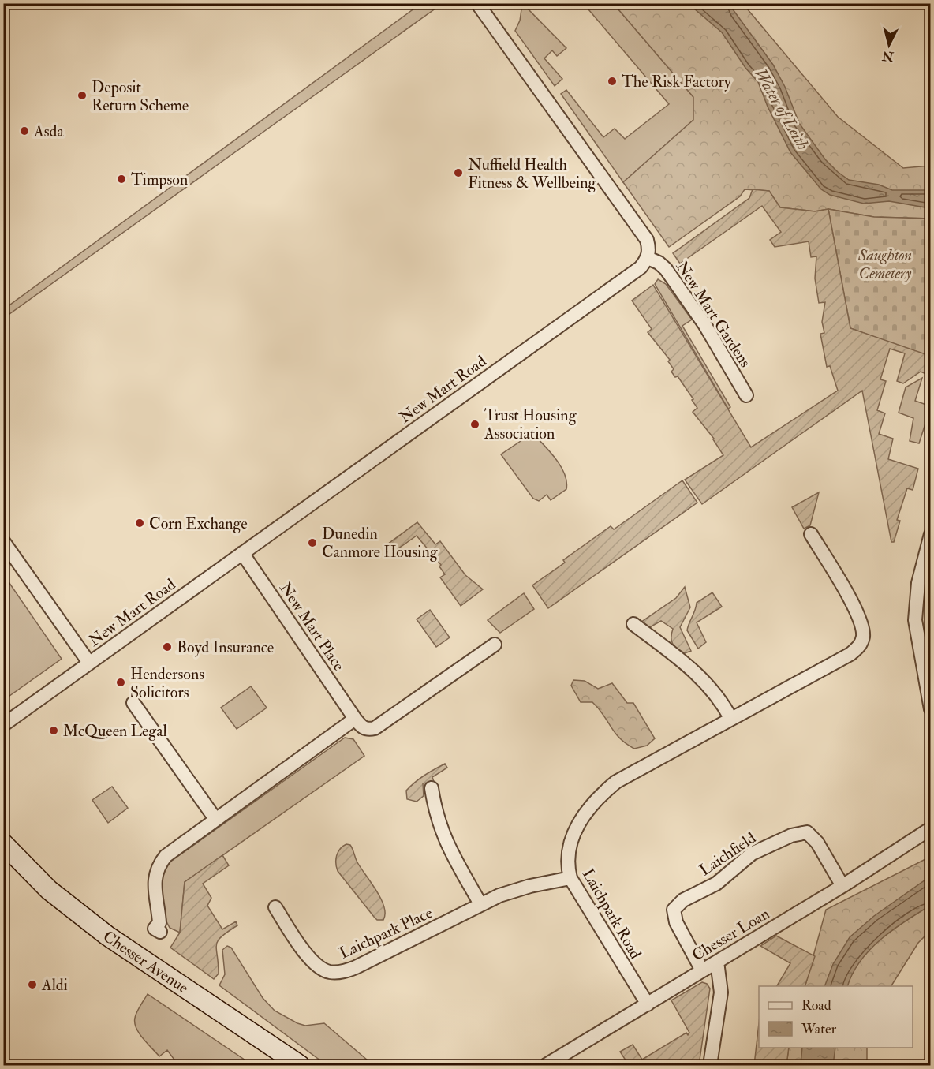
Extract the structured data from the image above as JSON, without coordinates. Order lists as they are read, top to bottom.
{
  "streets": {
    "street": [
      "New Mart Gardens",
      "New Mart Road",
      "New Mart Place",
      "Laichfield",
      "Laichpark Road",
      "Laichpark Place",
      "Chesser Loan",
      "Chesser Avenue"
    ]
  },
  "crossings": [
    ["New Mart Gardens", "New Mart Road"],
    ["New Mart Road", "New Mart Place"],
    ["Laichfield", "Chesser Loan"],
    ["Laichpark Road", "Laichpark Place"],
    ["Laichpark Road", "Chesser Loan"]
  ],
  "water": ["Water of Leith"],
  "parks": ["Saughton Cemetery"],
  "places": [
    "The Risk Factory",
    "Deposit Return Scheme",
    "Asda",
    "Nuffield Health Fitness & Wellbeing",
    "Timpson",
    "Trust Housing Association",
    "Corn Exchange",
    "Dunedin Canmore Housing",
    "Boyd Insurance",
    "Hendersons Solicitors",
    "McQueen Legal",
    "Aldi"
  ],
  "legend": ["Road", "Water"],
  "north": "bottom"
}
